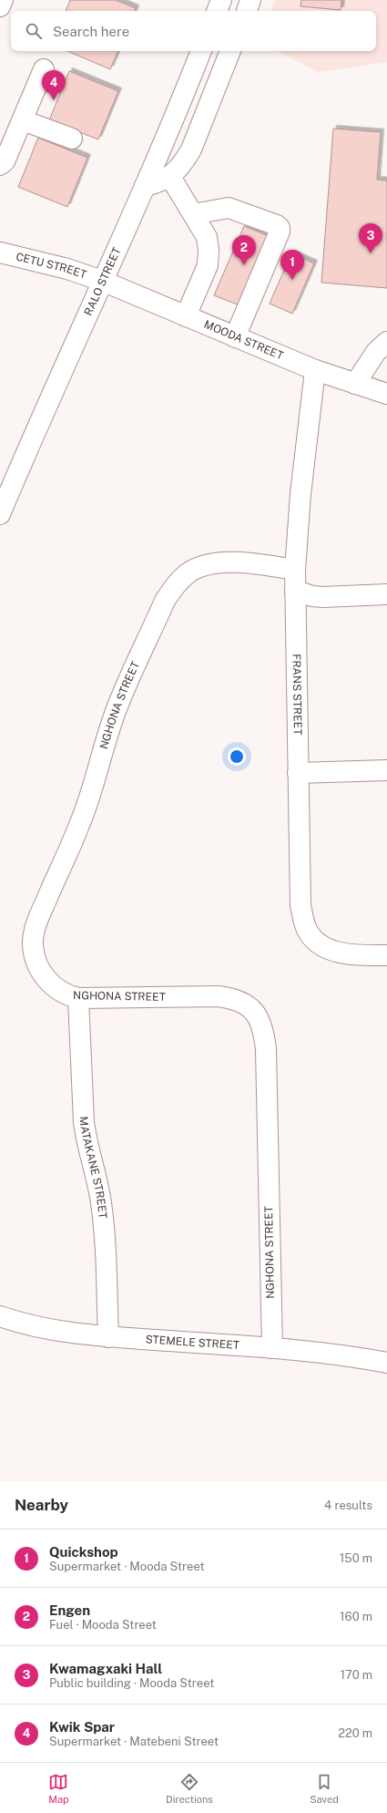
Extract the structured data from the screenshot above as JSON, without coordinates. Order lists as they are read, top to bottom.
{
  "streets": {
    "street": [
      "CETU STREET",
      "RALO STREET",
      "MOODA STREET",
      "FRANS STREET",
      "NGHONA STREET",
      "MATAKANE STREET",
      "STEMELE STREET"
    ]
  },
  "crossings": [
    ["CETU STREET", "RALO STREET"],
    ["CETU STREET", "MOODA STREET"],
    ["RALO STREET", "MOODA STREET"],
    ["MOODA STREET", "FRANS STREET"],
    ["FRANS STREET", "NGHONA STREET"],
    ["NGHONA STREET", "MATAKANE STREET"],
    ["NGHONA STREET", "STEMELE STREET"],
    ["MATAKANE STREET", "STEMELE STREET"]
  ],
  "page": {
    "search": "Search here",
    "pins": [
      "4",
      "3",
      "2",
      "1"
    ],
    "heading": ["Nearby", "4 results"],
    "list": [
      {
        "mark": "1",
        "name": "Quickshop",
        "note": "Supermarket · Mooda Street",
        "value": "150 m"
      },
      {
        "mark": "2",
        "name": "Engen",
        "note": "Fuel · Mooda Street",
        "value": "160 m"
      },
      {
        "mark": "3",
        "name": "Kwamagxaki Hall",
        "note": "Public building · Mooda Street",
        "value": "170 m"
      },
      {
        "mark": "4",
        "name": "Kwik Spar",
        "note": "Supermarket · Matebeni Street",
        "value": "220 m"
      }
    ],
    "nav": ["Map", "Directions", "Saved"]
  }
}
